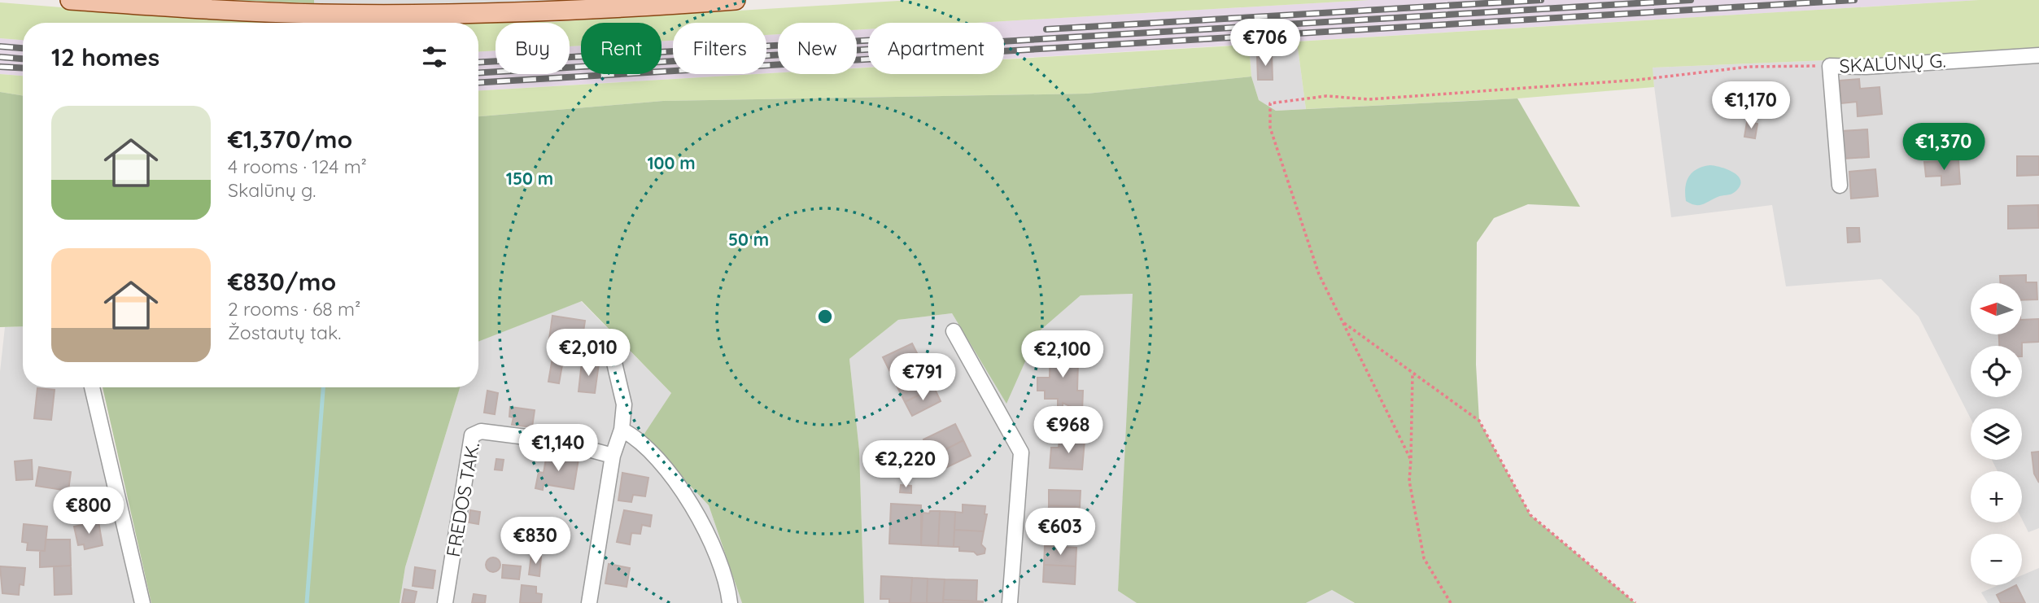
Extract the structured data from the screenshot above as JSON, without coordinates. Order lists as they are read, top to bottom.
{
  "streets": {
    "street": ["SKALŪNŲ G.", "FREDOS TAK."]
  },
  "north": "left",
  "page": {
    "price": [
      "€706",
      "€1,170",
      "€1,370",
      "€2,010",
      "€2,100",
      "€791",
      "€968",
      "€1,140",
      "€2,220",
      "€800",
      "€603",
      "€830"
    ],
    "chip": [
      "Buy",
      "Rent",
      "Filters",
      "New",
      "Apartment"
    ],
    "heading": "12 homes",
    "list": [
      {
        "name": "€1,370/mo",
        "note": "4 rooms · 124 m² · Skalūnų g."
      },
      {
        "name": "€830/mo",
        "note": "2 rooms · 68 m² · Žostautų tak."
      }
    ],
    "map_buttons": ["+", "−"]
  },
  "rings": ["100 m", "150 m", "50 m"]
}
